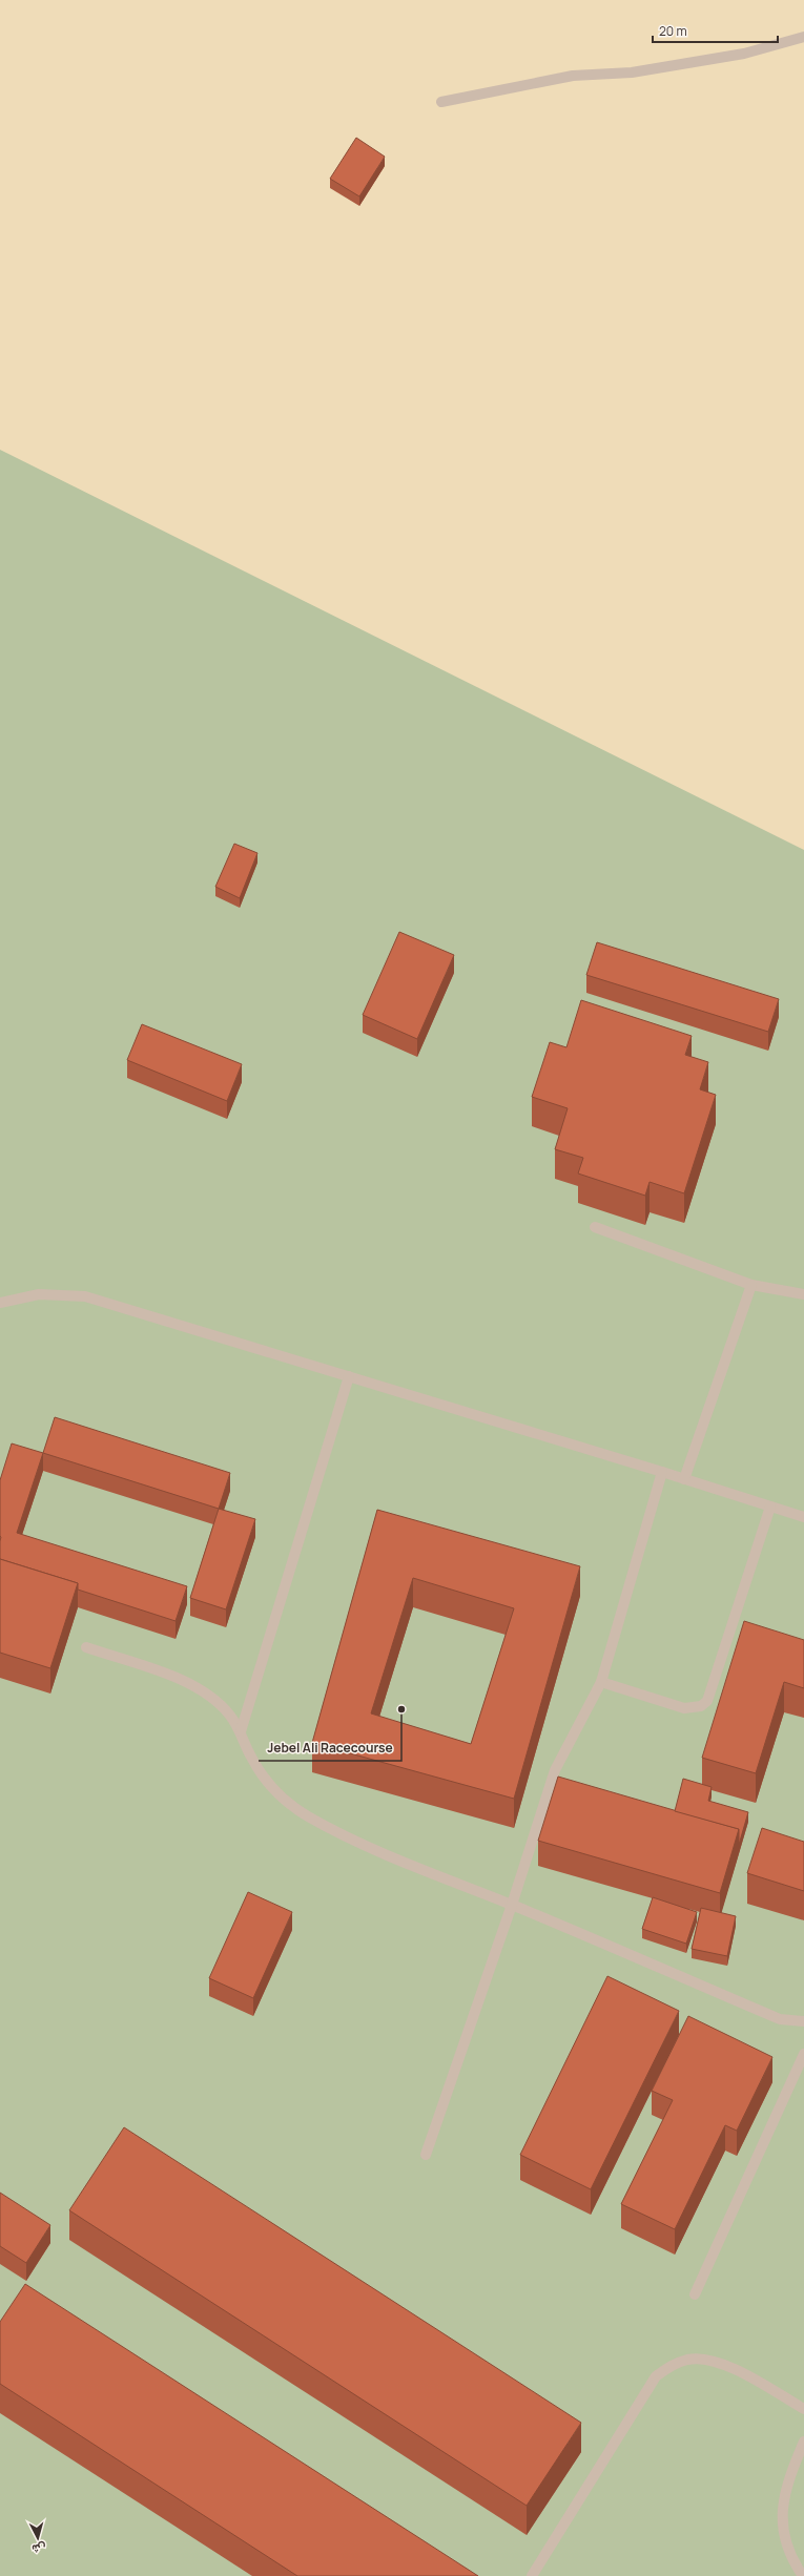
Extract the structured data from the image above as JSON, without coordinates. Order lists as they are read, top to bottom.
{
  "places": ["Jebel Ali Racecourse"],
  "scale_bar": "20 m",
  "north": "bottom"
}
